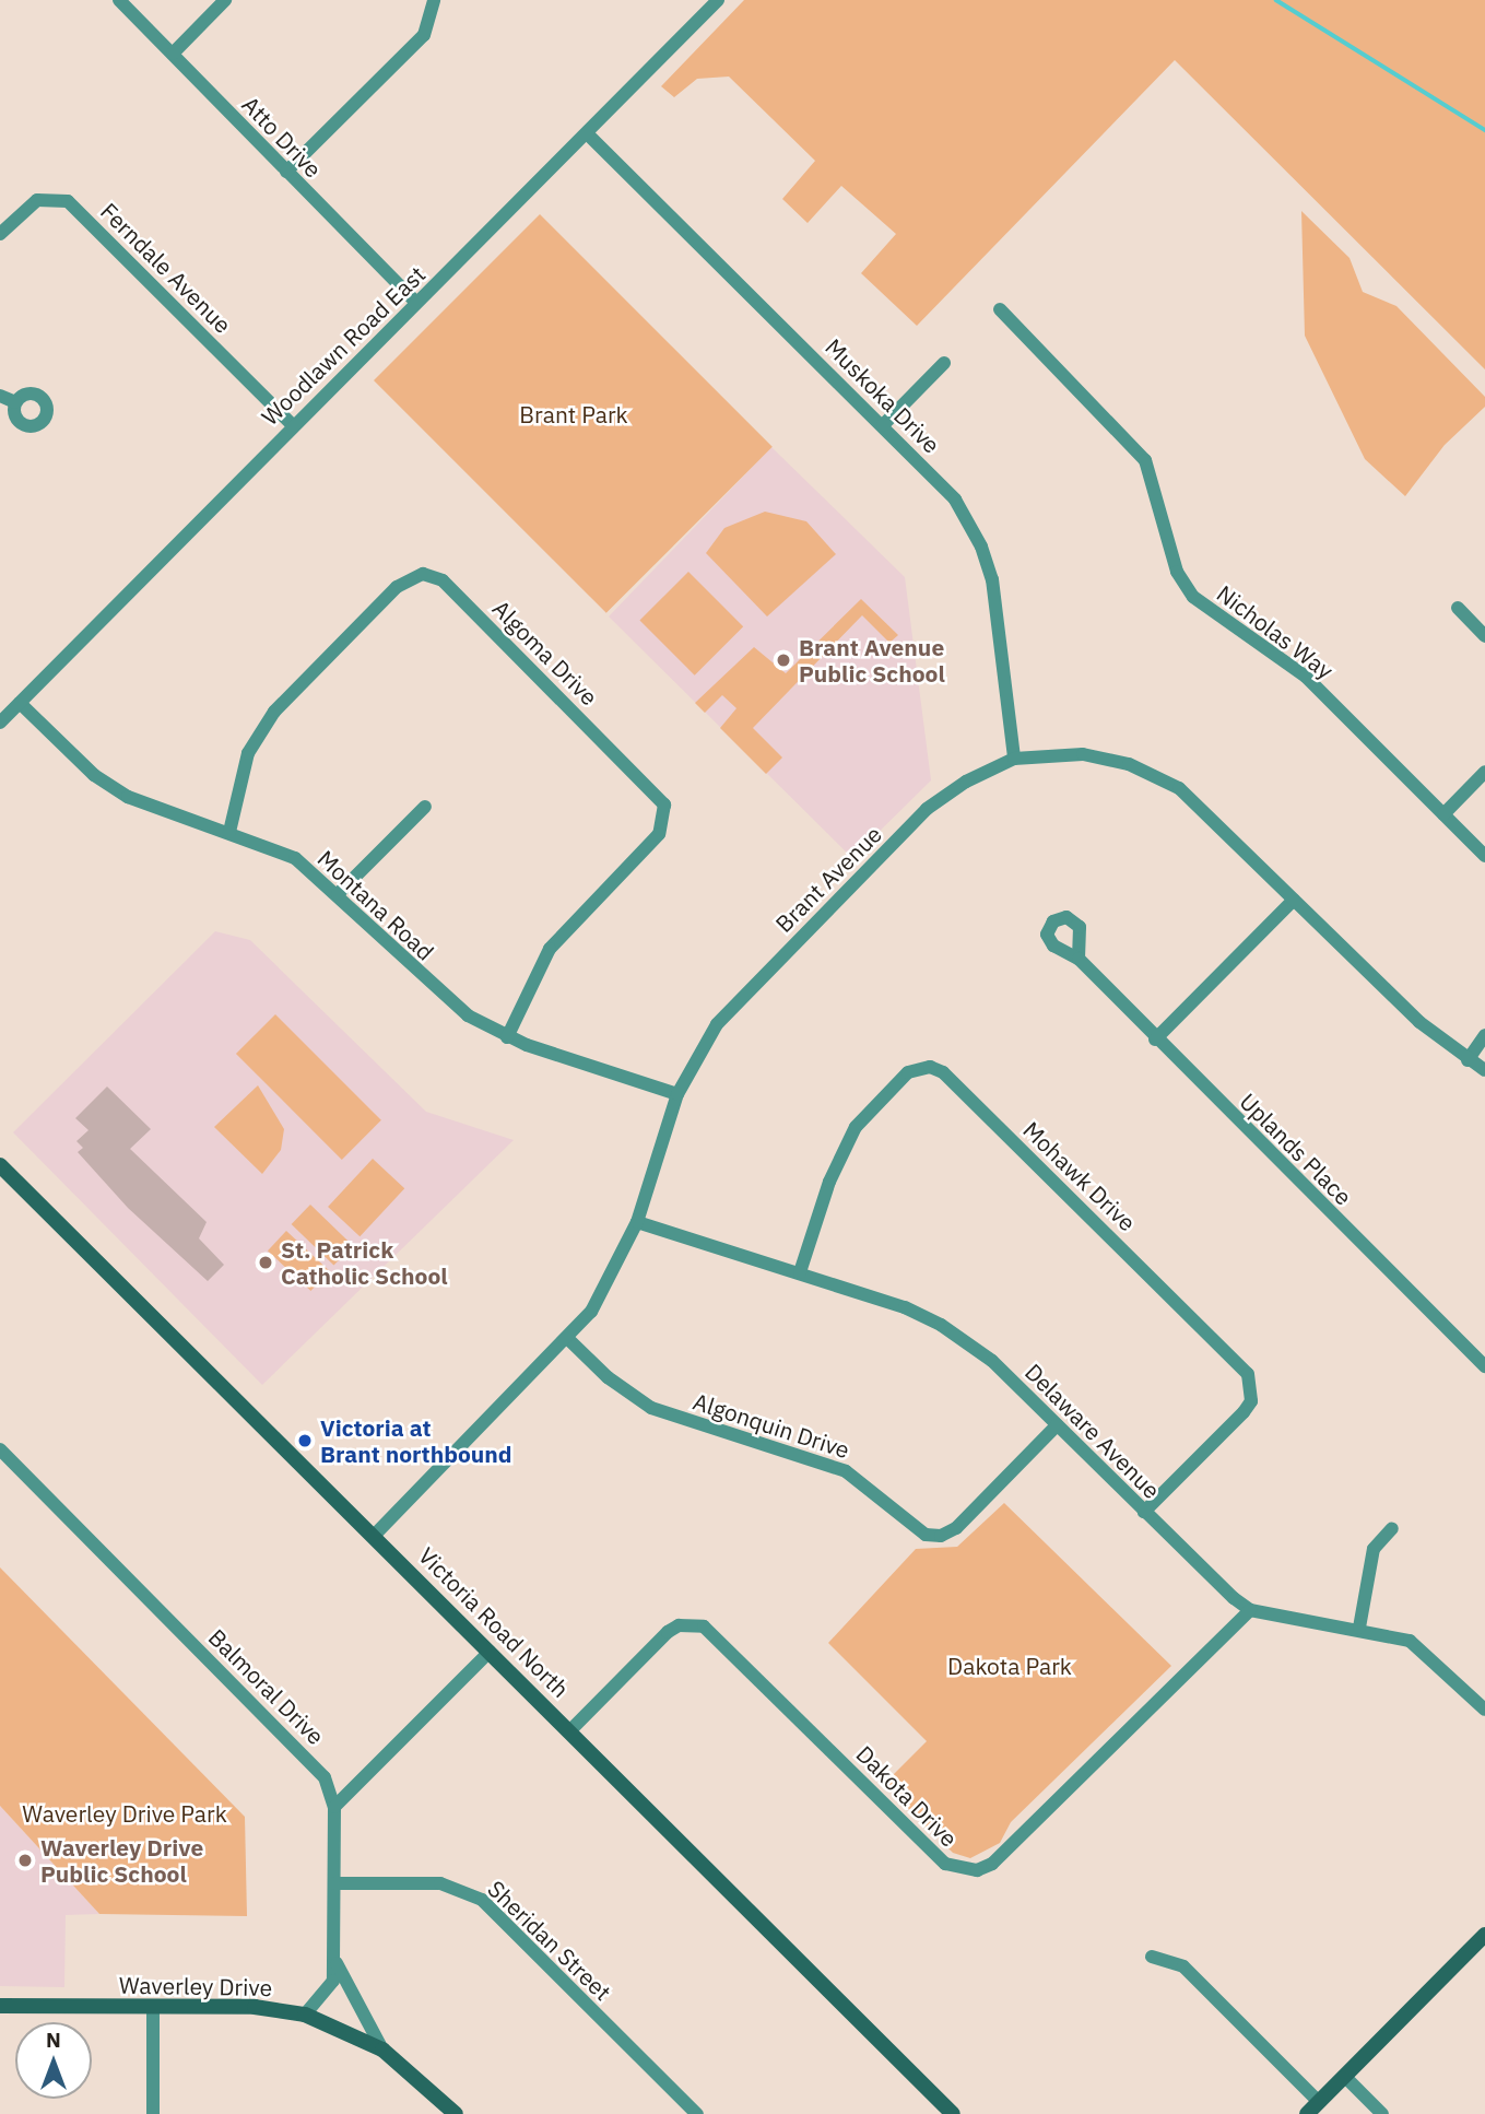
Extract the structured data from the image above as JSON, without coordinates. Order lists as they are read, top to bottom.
{
  "streets": {
    "main road": ["Victoria Road North", "Waverley Drive"],
    "street": [
      "Atto Drive",
      "Ferndale Avenue",
      "Woodlawn Road East",
      "Muskoka Drive",
      "Nicholas Way",
      "Algoma Drive",
      "Brant Avenue",
      "Montana Road",
      "Uplands Place",
      "Mohawk Drive",
      "Algonquin Drive",
      "Delaware Avenue",
      "Balmoral Drive",
      "Dakota Drive",
      "Sheridan Street"
    ]
  },
  "crossings": [
    ["Atto Drive", "Woodlawn Road East"],
    ["Ferndale Avenue", "Woodlawn Road East"],
    ["Woodlawn Road East", "Muskoka Drive"],
    ["Woodlawn Road East", "Montana Road"],
    ["Muskoka Drive", "Brant Avenue"],
    ["Algoma Drive", "Montana Road"],
    ["Brant Avenue", "Montana Road"],
    ["Brant Avenue", "Algonquin Drive"],
    ["Brant Avenue", "Delaware Avenue"],
    ["Brant Avenue", "Victoria Road North"],
    ["Mohawk Drive", "Delaware Avenue"],
    ["Algonquin Drive", "Delaware Avenue"],
    ["Delaware Avenue", "Dakota Drive"],
    ["Victoria Road North", "Dakota Drive"],
    ["Balmoral Drive", "Sheridan Street"],
    ["Balmoral Drive", "Waverley Drive"]
  ],
  "parks": ["Brant Park", "Dakota Park", "Waverley Drive Park"],
  "places": [
    "Brant Avenue Public School",
    "St. Patrick Catholic School",
    "Victoria at Brant northbound",
    "Waverley Drive Public School"
  ],
  "north": "top"
}
